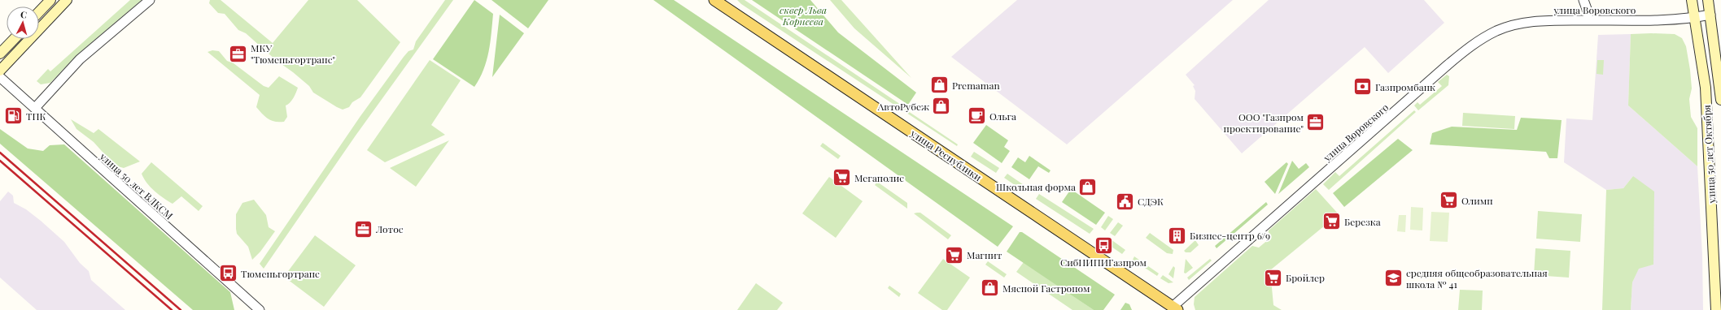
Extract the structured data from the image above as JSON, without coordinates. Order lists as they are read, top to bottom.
{
  "streets": {
    "main road": ["улица 50 лет Октября", "улица Республики"],
    "street": ["улица Воровского", "улица 50 лет ВЛКСМ"]
  },
  "crossings": [
    ["улица Воровского", "улица 50 лет Октября"],
    ["улица Воровского", "улица Республики"]
  ],
  "parks": ["сквер Льва Корнеева"],
  "places": {
    "office": ["МКУ \"Тюменьгортранс\"", "ООО \"Газпром проектирование\"", "Лотос"],
    "shop": [
      "Premaman",
      "АвтоРубеж",
      "Школьная форма",
      "Мясной Гастроном"
    ],
    "bank": ["Газпромбанк"],
    "fuel station": ["ТПК"],
    "cafe": ["Ольга"],
    "supermarket": [
      "Мегаполис",
      "Олимп",
      "Березка",
      "Магнит",
      "Бройлер"
    ],
    "public building": ["СДЭК"],
    "building": ["Бизнес-центр 6/9"],
    "bus stop": ["СибНИПИГазпром", "Тюменьгортранс"],
    "school or university": ["средняя общеобразовательная школа № 41"]
  },
  "north": "top"
}
